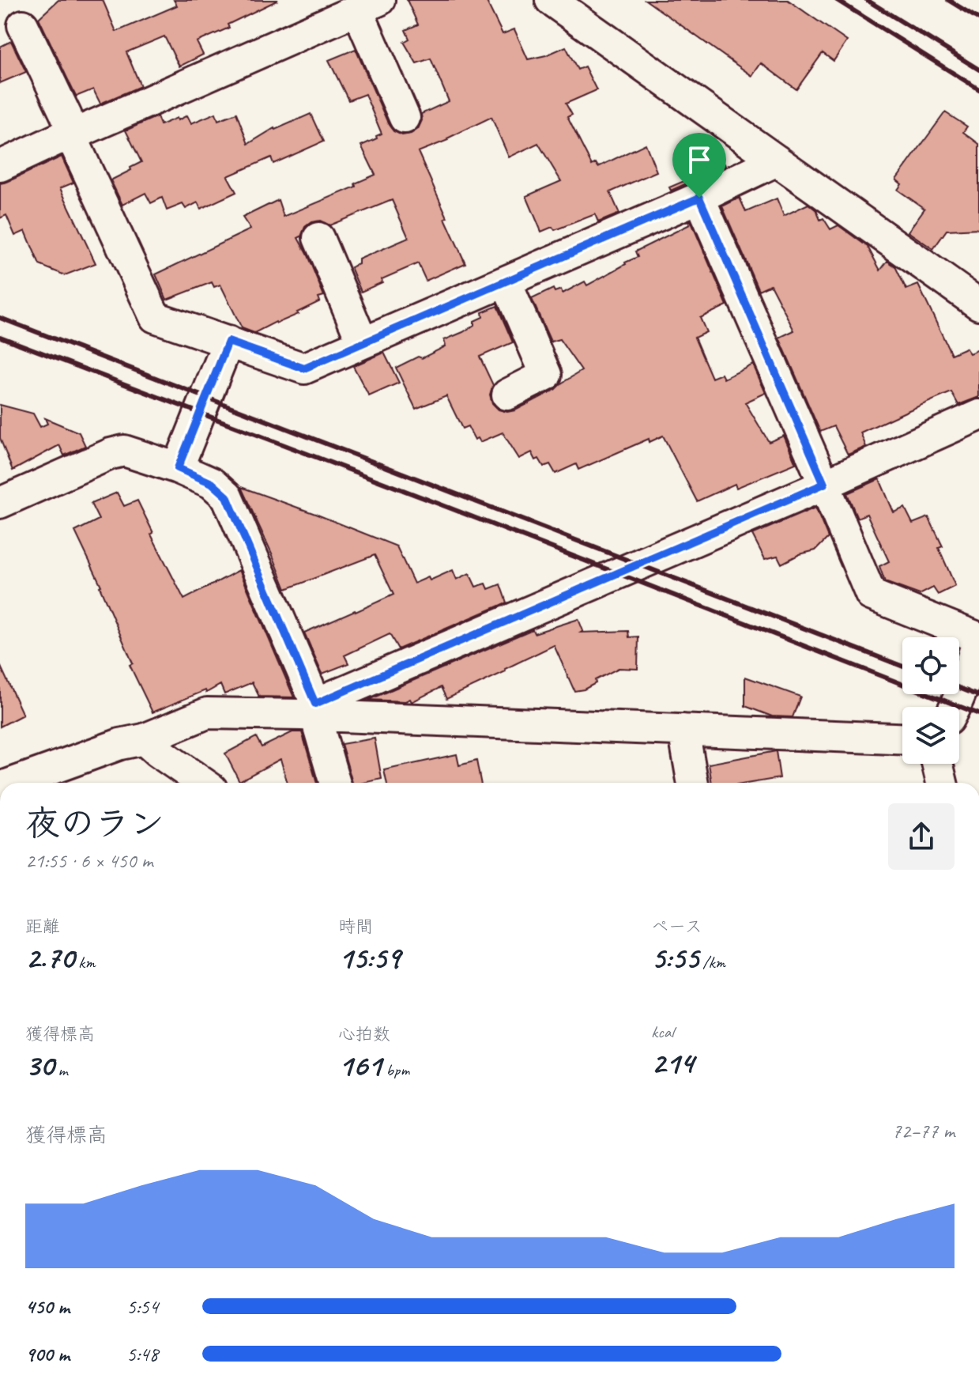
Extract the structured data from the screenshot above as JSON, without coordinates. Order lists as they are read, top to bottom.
{
  "page": {
    "heading": ["夜のラン", "21:55 · 6 × 450 m"],
    "stats": [
      ["距離", "2.70 km"],
      ["時間", "15:59"],
      ["ペース", "5:55 /km"],
      ["獲得標高", "30 m"],
      ["心拍数", "161 bpm"],
      ["kcal", "214"]
    ],
    "chart": ["獲得標高", "72–77 m"],
    "list": [
      {
        "name": "450 m",
        "note": "5:54"
      },
      {
        "name": "900 m",
        "note": "5:48"
      }
    ]
  }
}
